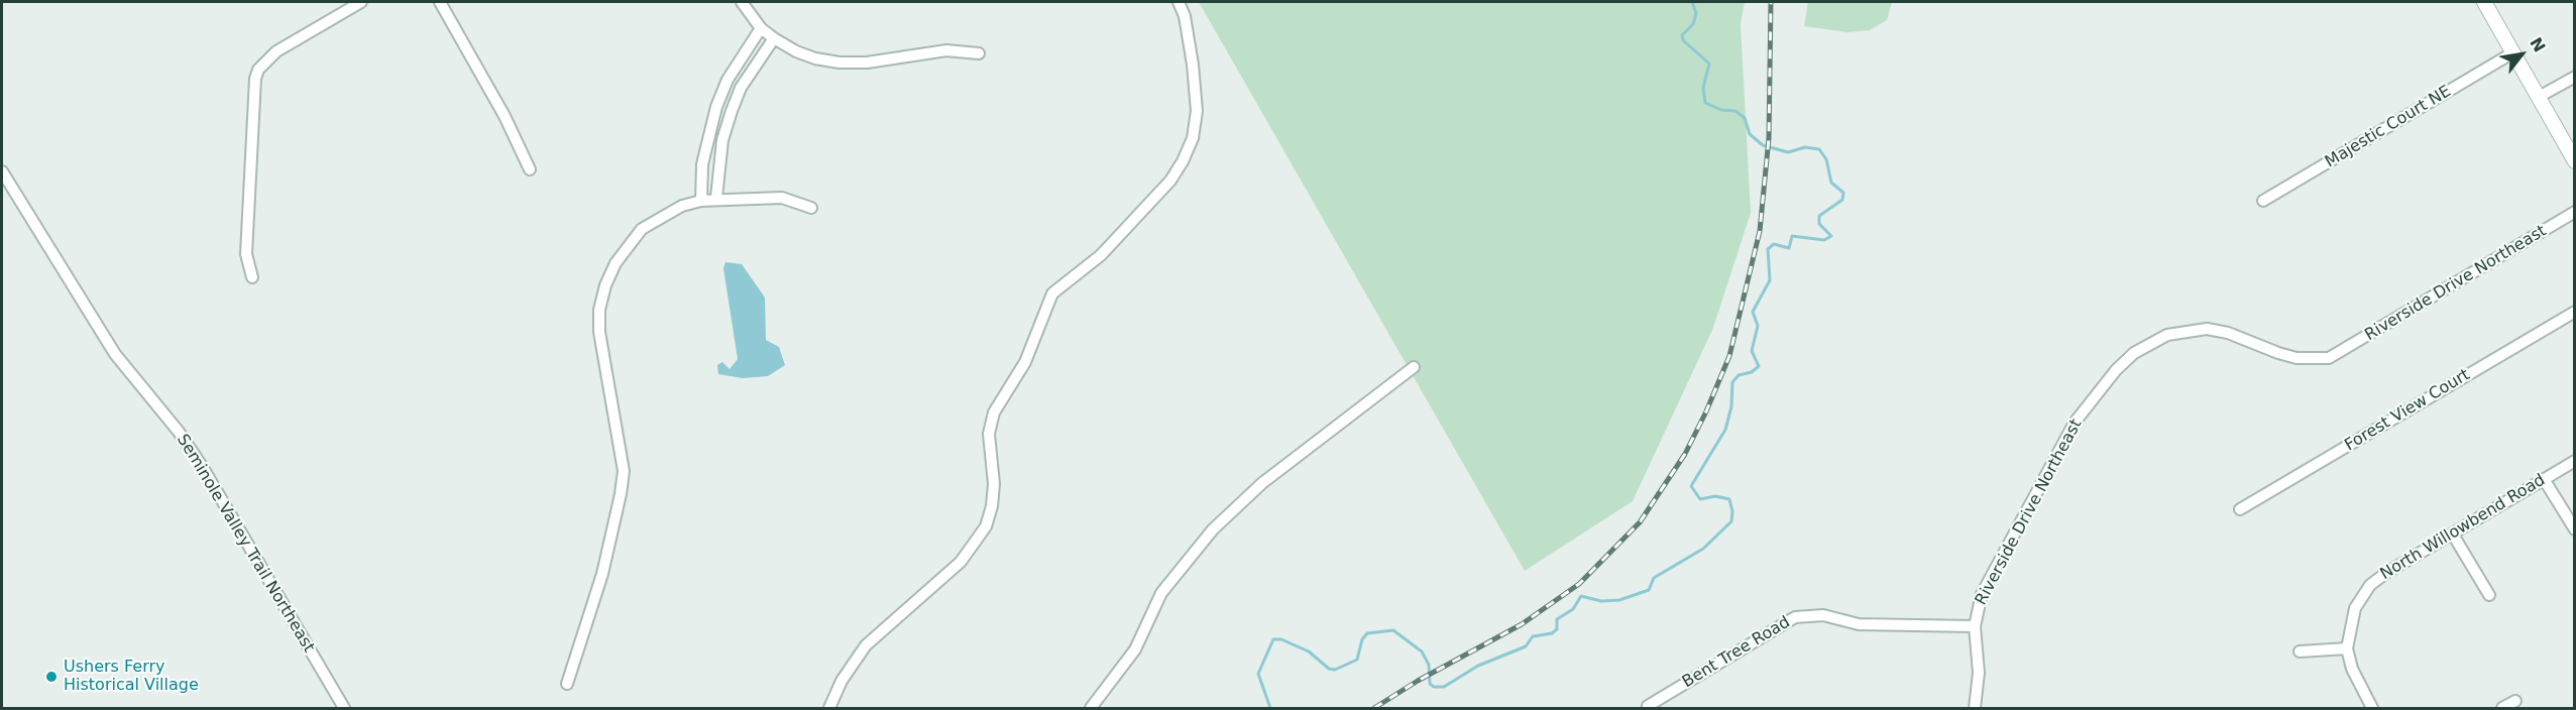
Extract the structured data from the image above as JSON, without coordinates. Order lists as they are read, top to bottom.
{
  "streets": {
    "street": [
      "Majestic Court NE",
      "Riverside Drive Northeast",
      "Forest View Court",
      "North Willowbend Road",
      "Seminole Valley Trail Northeast",
      "Bent Tree Road"
    ]
  },
  "crossings": [
    ["Riverside Drive Northeast", "Bent Tree Road"]
  ],
  "places": ["Ushers Ferry Historical Village"],
  "north": "top right"
}
